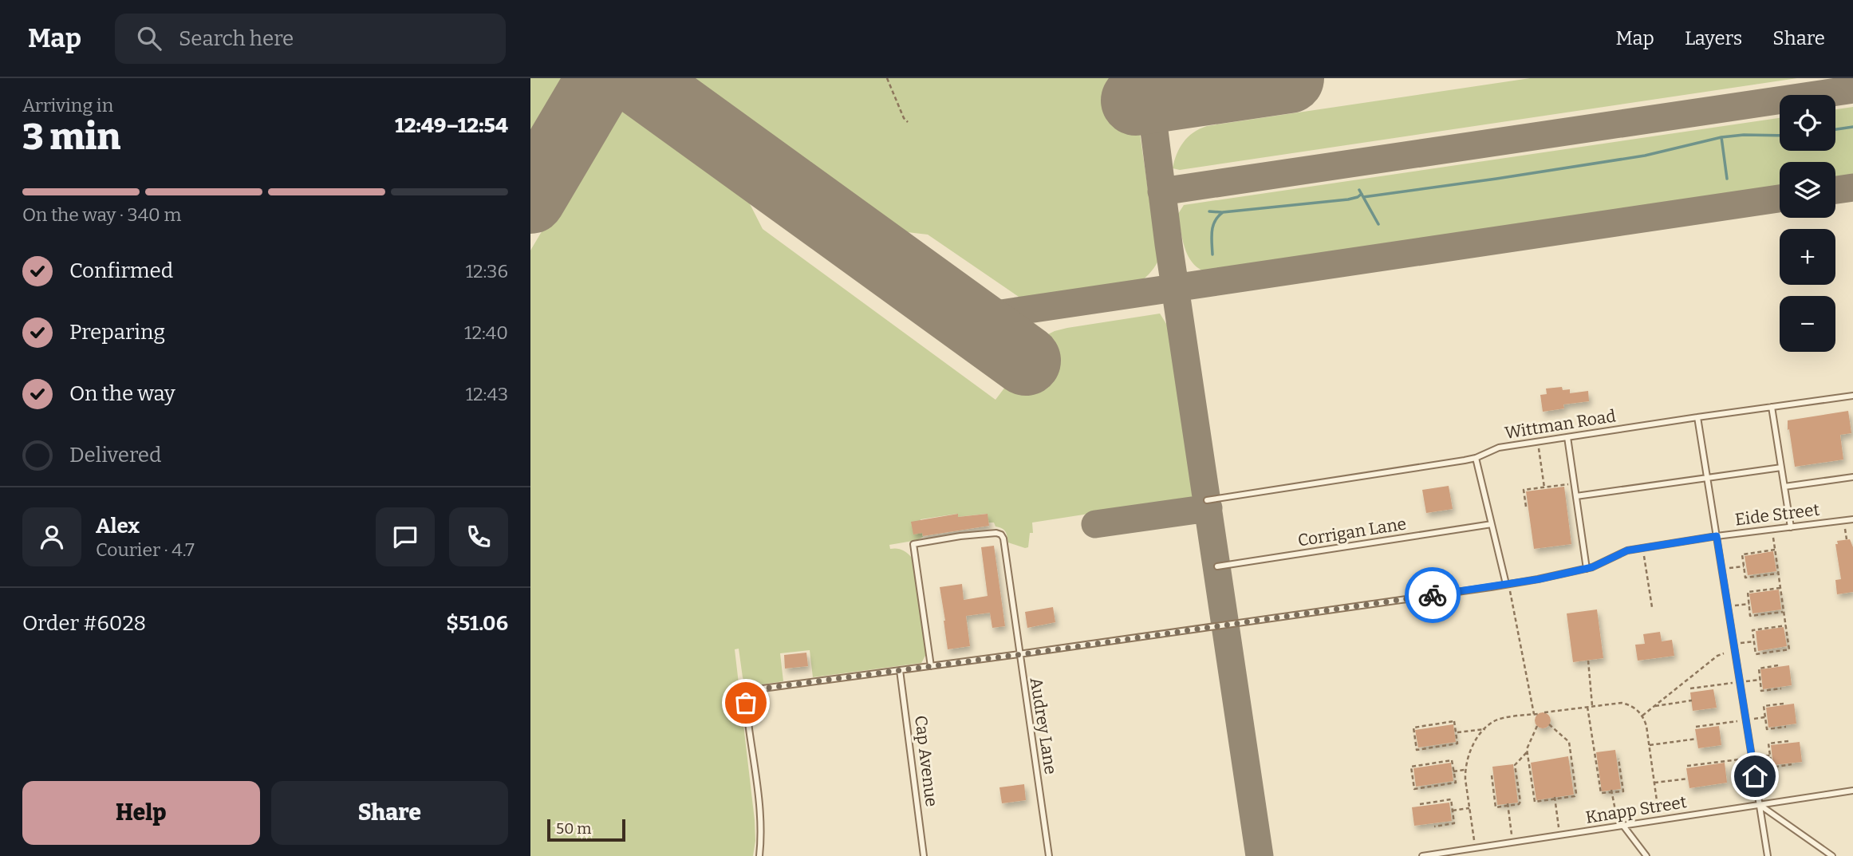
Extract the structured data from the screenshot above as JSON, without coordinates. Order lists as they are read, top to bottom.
{
  "streets": {
    "lane": [
      "Wittman Road",
      "Eide Street",
      "Corrigan Lane",
      "Audrey Lane",
      "Cap Avenue",
      "Knapp Street"
    ]
  },
  "crossings": [
    ["Eide Street", "Audrey Lane"],
    ["Eide Street", "Cap Avenue"]
  ],
  "scale_bar": "50 m",
  "page": {
    "header": "Map",
    "search": "Search here",
    "nav": ["Map", "Layers", "Share"],
    "heading": ["3 min", "Arriving in", "12:49–12:54"],
    "panel": [
      "Alex",
      "Courier · 4.7",
      "Order #6028",
      "$51.06"
    ],
    "map_buttons": ["+", "−"],
    "bar": "On the way · 340 m",
    "list": [
      ["Confirmed", "12:36"],
      ["Preparing", "12:40"],
      ["On the way", "12:43"],
      "Delivered"
    ],
    "buttons": ["Help", "Share"],
    "scale": "50 m"
  }
}
